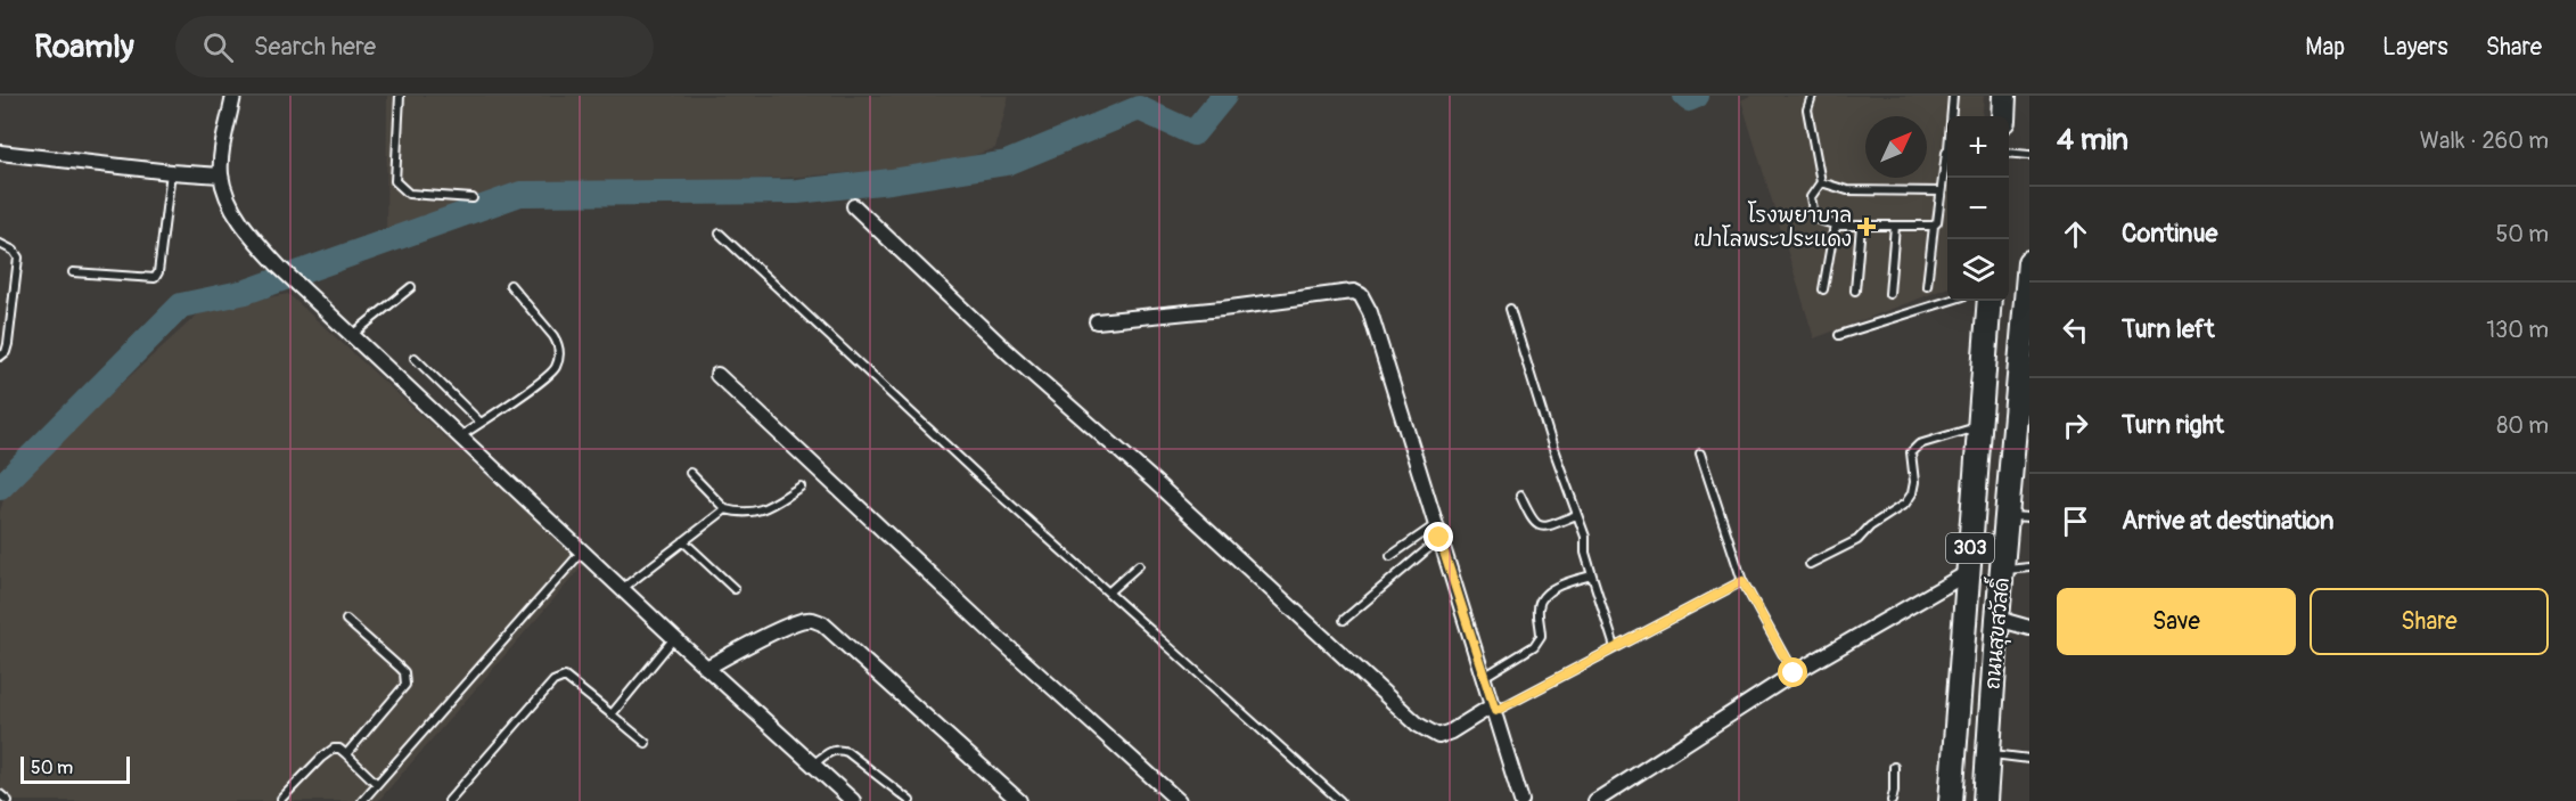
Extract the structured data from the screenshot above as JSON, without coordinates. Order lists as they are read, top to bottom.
{
  "streets": {
    "main road": ["303", "ถนนสุขสวัสดิ์"]
  },
  "places": {
    "health": ["โรงพยาบาล เปาโลพระประแดง"]
  },
  "scale_bar": "50 m",
  "north": "top right",
  "page": {
    "header": "Roamly",
    "search": "Search here",
    "nav": ["Map", "Layers", "Share"],
    "heading": ["4 min", "Walk · 260 m"],
    "map_buttons": ["+", "−"],
    "list": [
      ["Continue", "50 m"],
      ["Turn left", "130 m"],
      ["Turn right", "80 m"],
      "Arrive at destination"
    ],
    "buttons": ["Save", "Share"],
    "scale": "50 m"
  }
}
